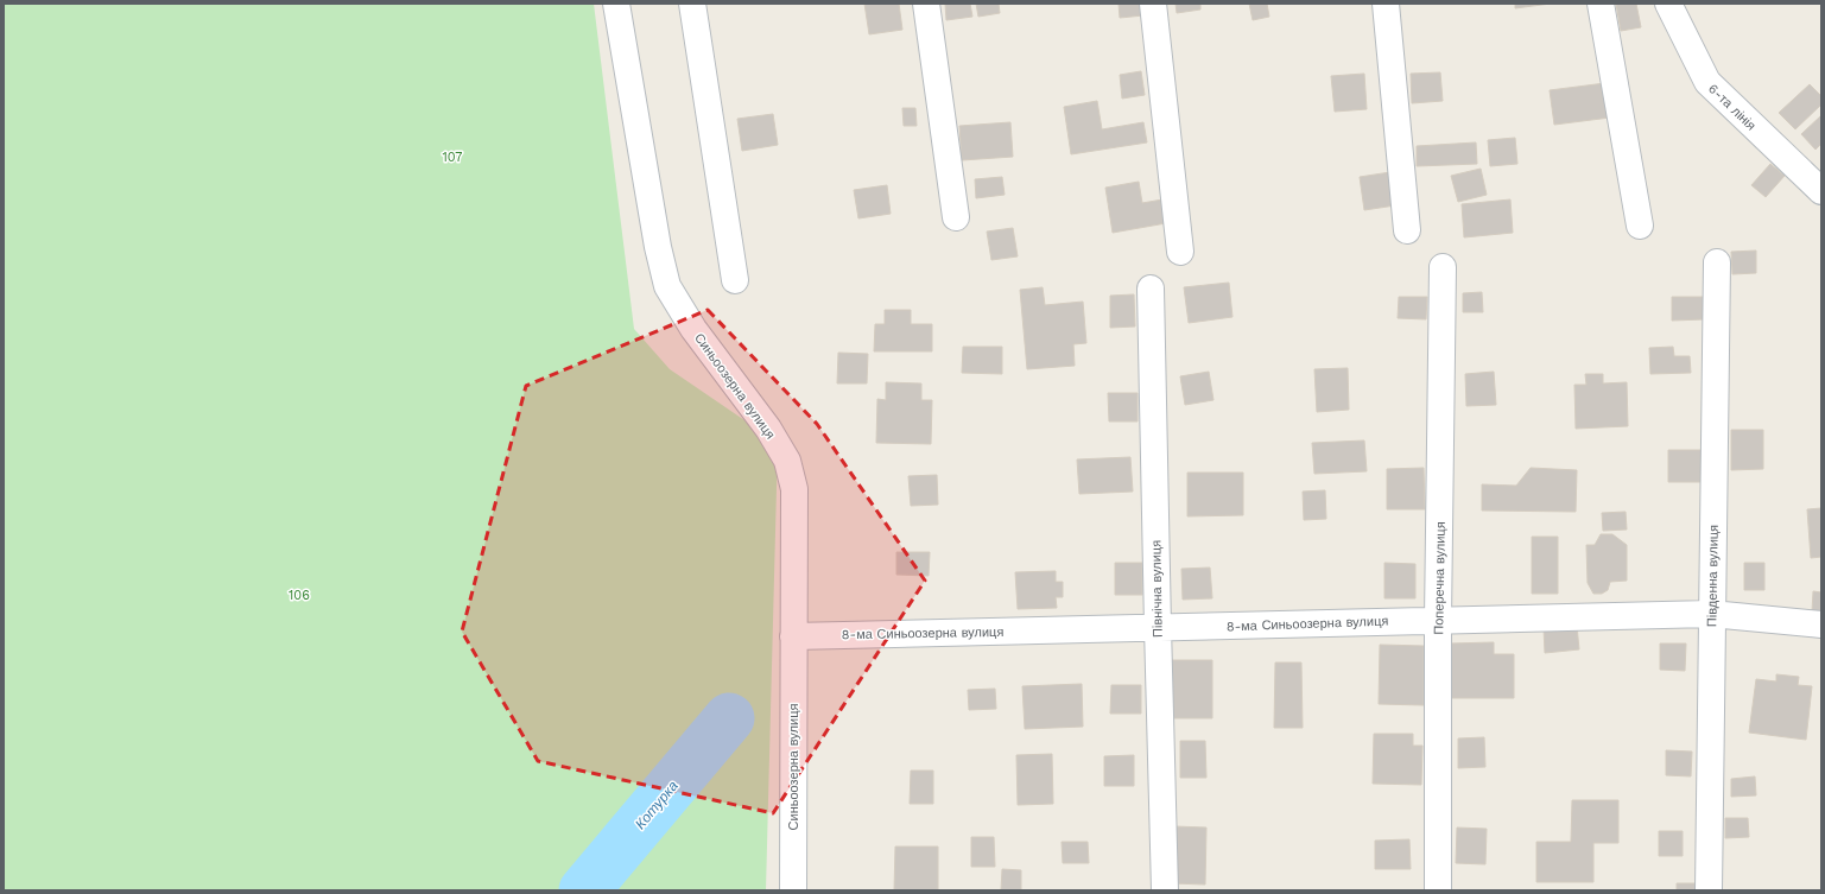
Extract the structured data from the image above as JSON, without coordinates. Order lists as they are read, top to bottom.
{
  "streets": {
    "street": [
      "6-та лінія",
      "Синьоозерна вулиця",
      "Південна вулиця",
      "Поперечна вулиця",
      "Північна вулиця",
      "8-ма Синьоозерна вулиця"
    ]
  },
  "crossings": [
    ["Синьоозерна вулиця", "8-ма Синьоозерна вулиця"],
    ["Південна вулиця", "8-ма Синьоозерна вулиця"],
    ["Поперечна вулиця", "8-ма Синьоозерна вулиця"],
    ["Північна вулиця", "8-ма Синьоозерна вулиця"]
  ],
  "water": ["Котурка"],
  "parks": ["107", "106"]
}
